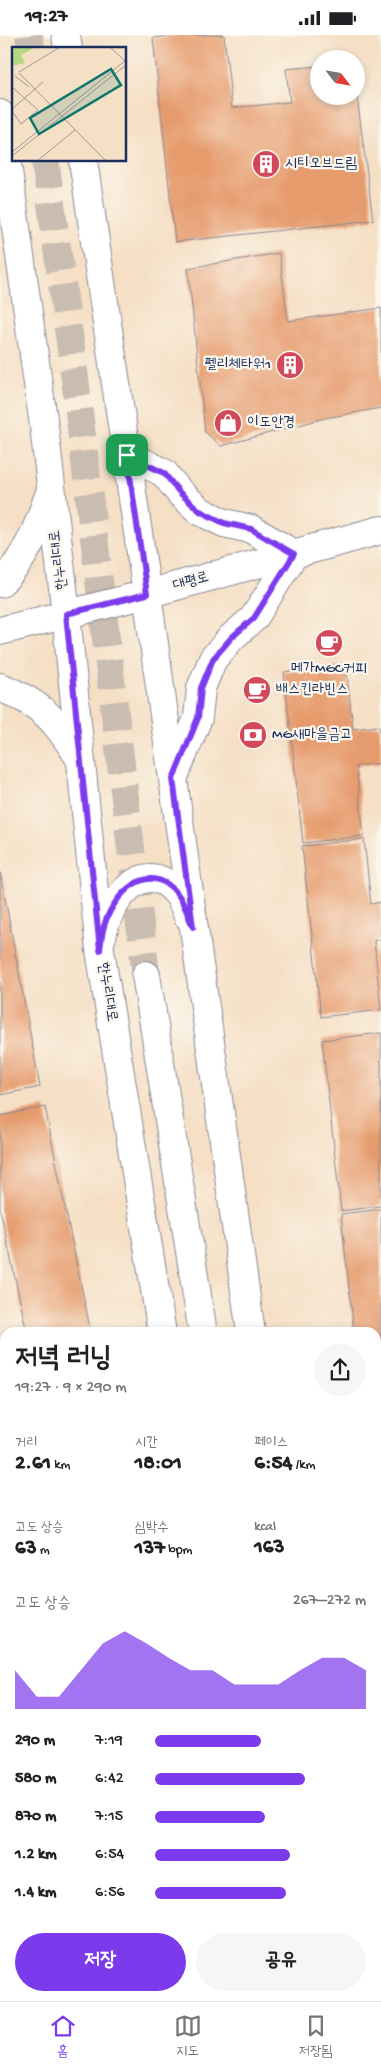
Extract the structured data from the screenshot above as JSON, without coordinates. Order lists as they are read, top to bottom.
{
  "streets": {
    "street": ["한누리대로", "대평로"]
  },
  "crossings": [
    ["한누리대로", "대평로"]
  ],
  "places": {
    "building": ["시티오브드림", "펠리체타워1"],
    "shop": ["이도안경"],
    "cafe": ["메가MGC커피", "배스킨라빈스"],
    "bank": ["MG새마을금고"]
  },
  "north": "bottom right",
  "page": {
    "status": "19:27",
    "heading": ["저녁 러닝", "19:27 · 9 × 290 m"],
    "stats": [
      ["거리", "2.61 km"],
      ["시간", "18:01"],
      ["페이스", "6:54 /km"],
      ["고도 상승", "63 m"],
      ["심박수", "137 bpm"],
      ["kcal", "163"]
    ],
    "chart": ["고도 상승", "267–272 m"],
    "list": [
      {
        "name": "290 m",
        "note": "7:19"
      },
      {
        "name": "580 m",
        "note": "6:42"
      },
      {
        "name": "870 m",
        "note": "7:15"
      },
      {
        "name": "1.2 km",
        "note": "6:54"
      },
      {
        "name": "1.4 km",
        "note": "6:56"
      }
    ],
    "buttons": ["저장", "공유"],
    "tabs": ["홈", "지도", "저장됨"]
  }
}
